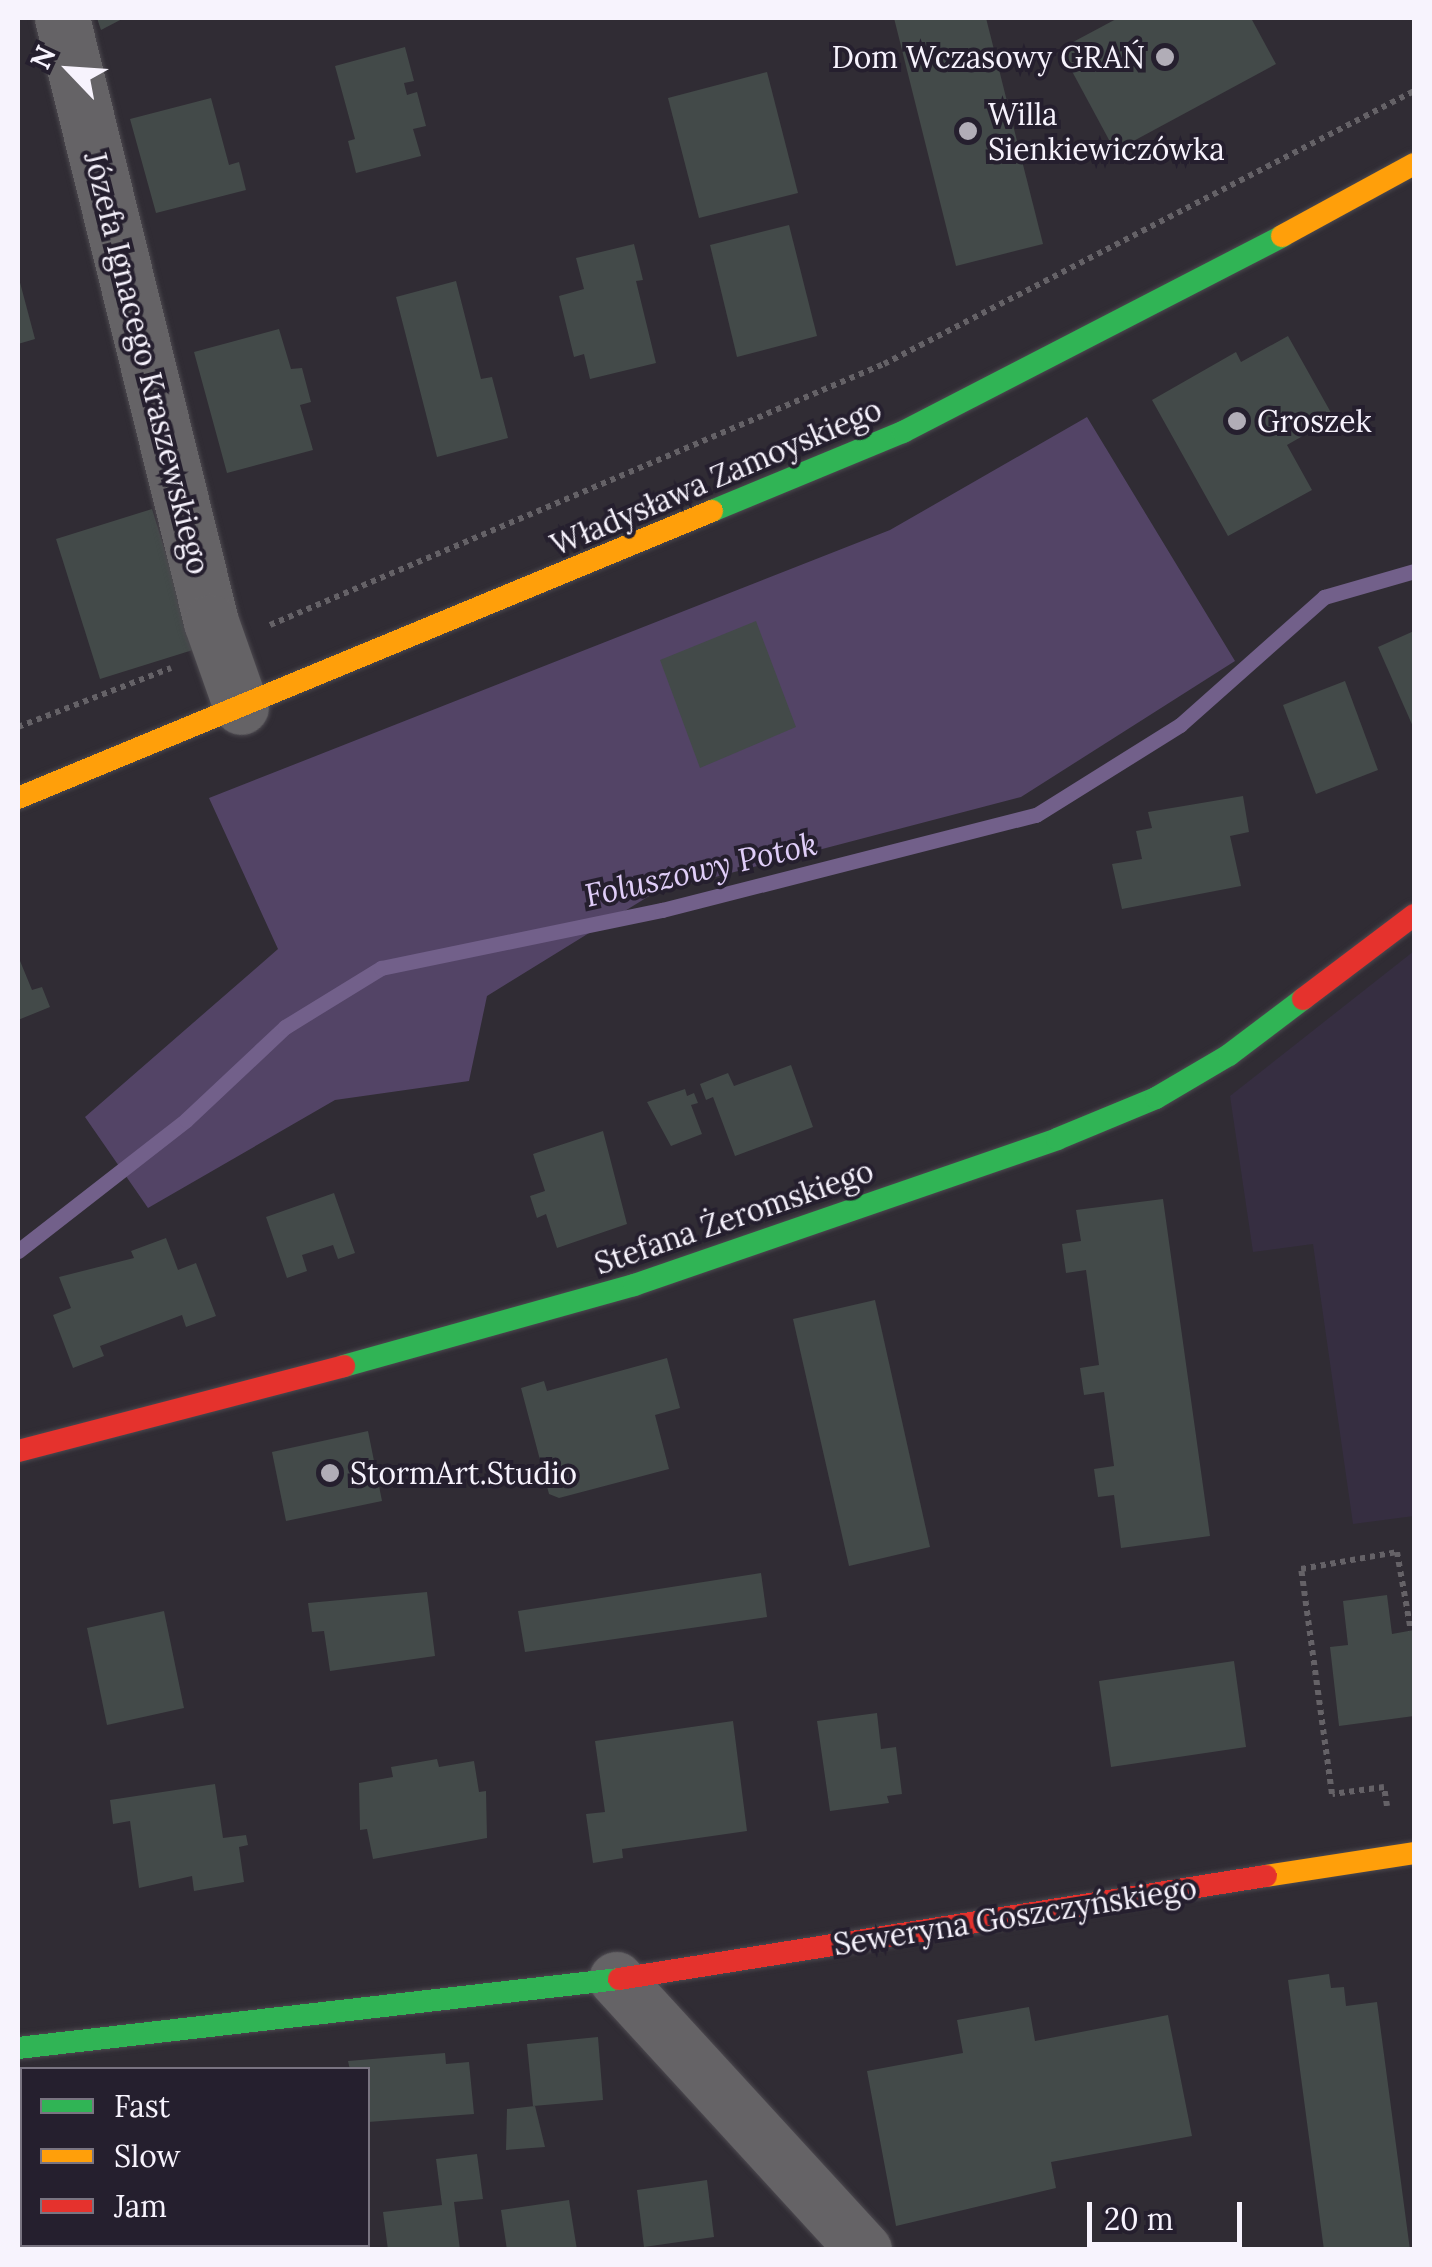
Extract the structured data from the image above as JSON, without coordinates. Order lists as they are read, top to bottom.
{
  "streets": {
    "street": [
      "Józefa Ignacego Kraszewskiego",
      "Władysława Zamoyskiego",
      "Stefana Żeromskiego",
      "Seweryna Goszczyńskiego"
    ]
  },
  "crossings": [
    ["Józefa Ignacego Kraszewskiego", "Władysława Zamoyskiego"]
  ],
  "water": ["Foluszowy Potok"],
  "places": [
    "Dom Wczasowy GRAŃ",
    "Willa Sienkiewiczówka",
    "Groszek",
    "StormArt.Studio"
  ],
  "legend": ["Fast", "Slow", "Jam"],
  "scale_bar": "20 m",
  "north": "top left"
}
